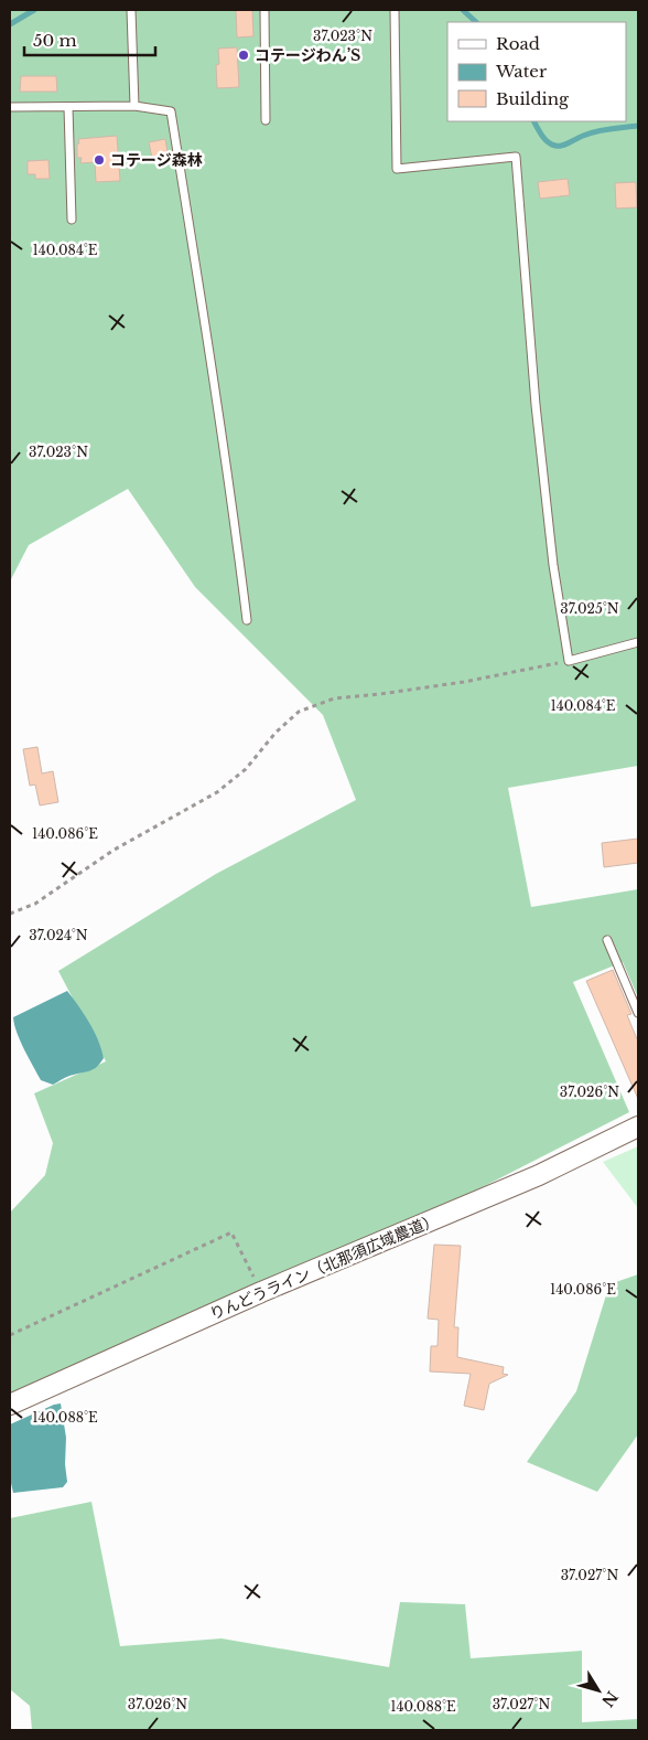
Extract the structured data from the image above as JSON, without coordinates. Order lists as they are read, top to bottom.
{
  "streets": {
    "street": ["りんどうライン（北那須広域農道）"]
  },
  "places": ["コテージわん’S", "コテージ森林"],
  "legend": ["Road", "Water", "Building"],
  "scale_bar": "50 m",
  "north": "bottom right",
  "coordinates": [
    "37.023°N",
    "140.084°E",
    "37.025°N",
    "140.086°E",
    "37.024°N",
    "37.026°N",
    "140.088°E",
    "37.027°N"
  ]
}
